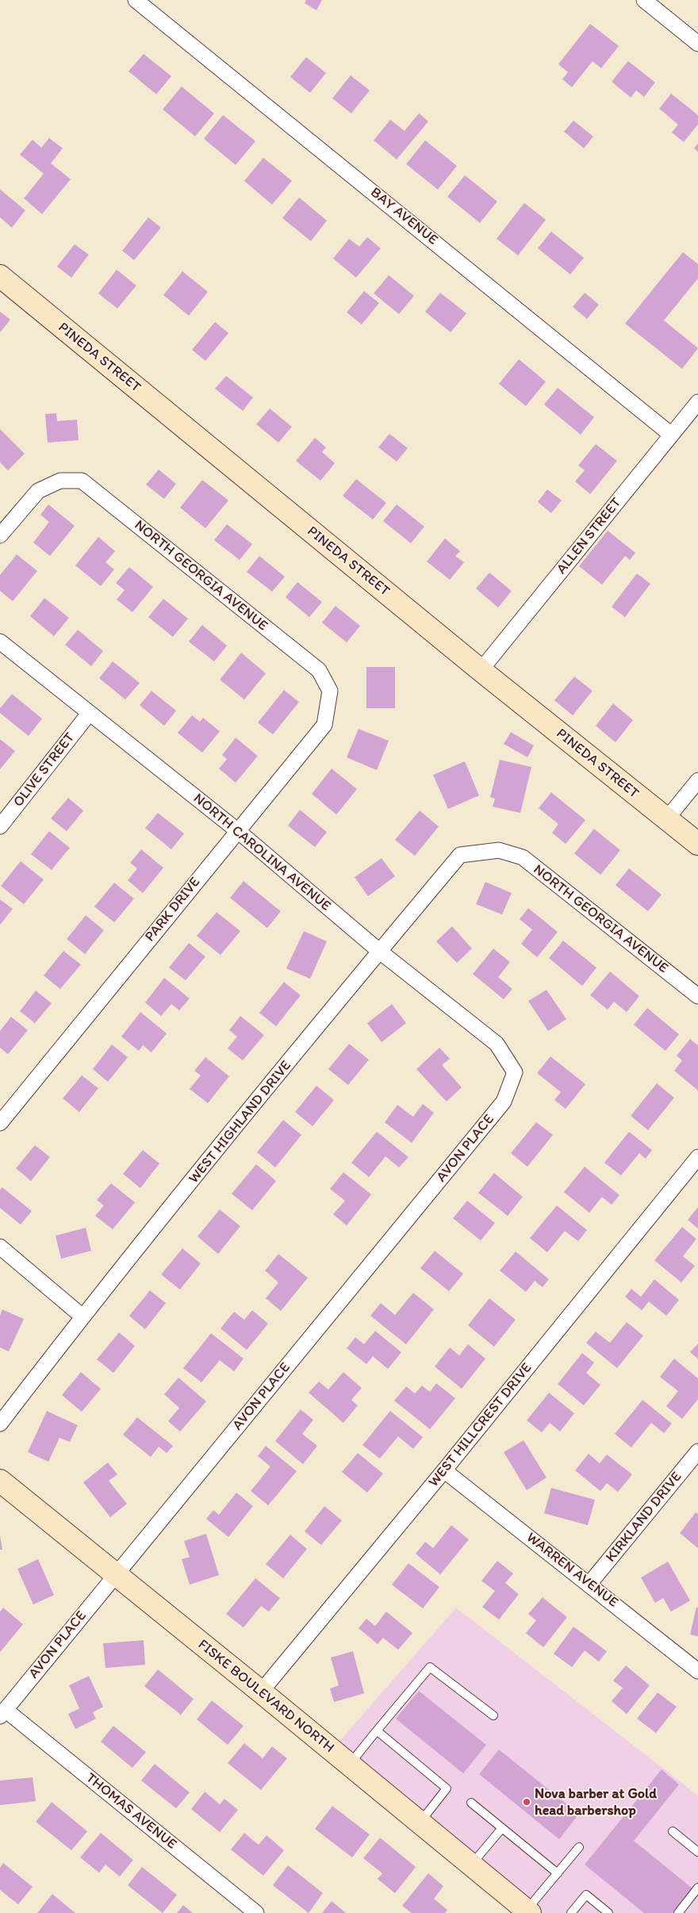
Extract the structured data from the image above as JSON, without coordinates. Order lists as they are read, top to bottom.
{
  "streets": {
    "street": [
      "BAY AVENUE",
      "PINEDA STREET",
      "ALLEN STREET",
      "NORTH GEORGIA AVENUE",
      "OLIVE STREET",
      "NORTH CAROLINA AVENUE",
      "PARK DRIVE",
      "WEST HIGHLAND DRIVE",
      "AVON PLACE",
      "WEST HILLCREST DRIVE",
      "KIRKLAND DRIVE",
      "WARREN AVENUE",
      "FISKE BOULEVARD NORTH",
      "THOMAS AVENUE"
    ]
  },
  "crossings": [
    ["BAY AVENUE", "ALLEN STREET"],
    ["PINEDA STREET", "ALLEN STREET"],
    ["NORTH GEORGIA AVENUE", "PARK DRIVE"],
    ["NORTH GEORGIA AVENUE", "WEST HIGHLAND DRIVE"],
    ["OLIVE STREET", "NORTH CAROLINA AVENUE"],
    ["NORTH CAROLINA AVENUE", "PARK DRIVE"],
    ["NORTH CAROLINA AVENUE", "WEST HIGHLAND DRIVE"],
    ["NORTH CAROLINA AVENUE", "AVON PLACE"],
    ["AVON PLACE", "FISKE BOULEVARD NORTH"],
    ["AVON PLACE", "THOMAS AVENUE"],
    ["WEST HILLCREST DRIVE", "WARREN AVENUE"],
    ["WEST HILLCREST DRIVE", "FISKE BOULEVARD NORTH"],
    ["KIRKLAND DRIVE", "WARREN AVENUE"]
  ],
  "places": ["Nova barber at Gold head barbershop"]
}
